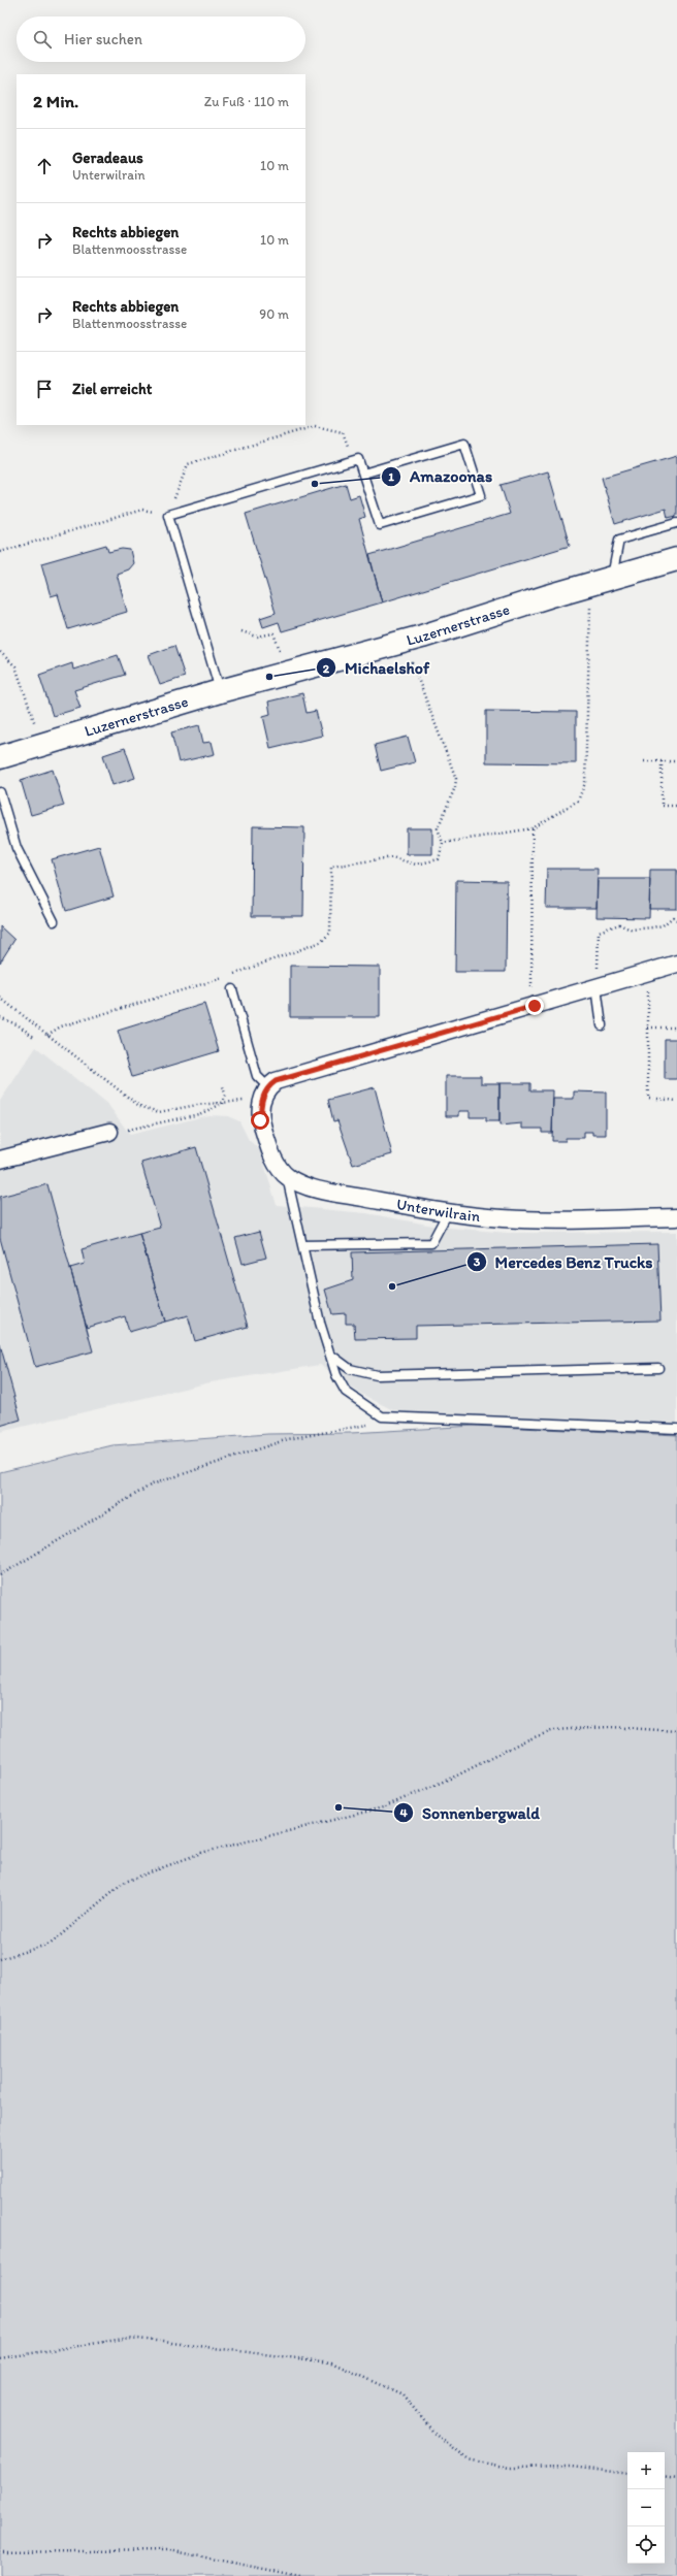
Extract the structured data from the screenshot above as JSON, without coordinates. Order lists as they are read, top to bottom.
{
  "streets": {
    "main road": ["Luzernerstrasse"],
    "street": ["Unterwilrain"]
  },
  "places": [
    "Amazoonas",
    "Michaelshof",
    "Mercedes Benz Trucks",
    "Sonnenbergwald"
  ],
  "page": {
    "search": "Hier suchen",
    "heading": ["2 Min.", "Zu Fuß · 110 m"],
    "list": [
      ["Geradeaus", "Unterwilrain", "10 m"],
      ["Rechts abbiegen", "Blattenmoosstrasse", "10 m"],
      ["Rechts abbiegen", "Blattenmoosstrasse", "90 m"],
      "Ziel erreicht"
    ],
    "map_buttons": ["+", "−"]
  }
}
